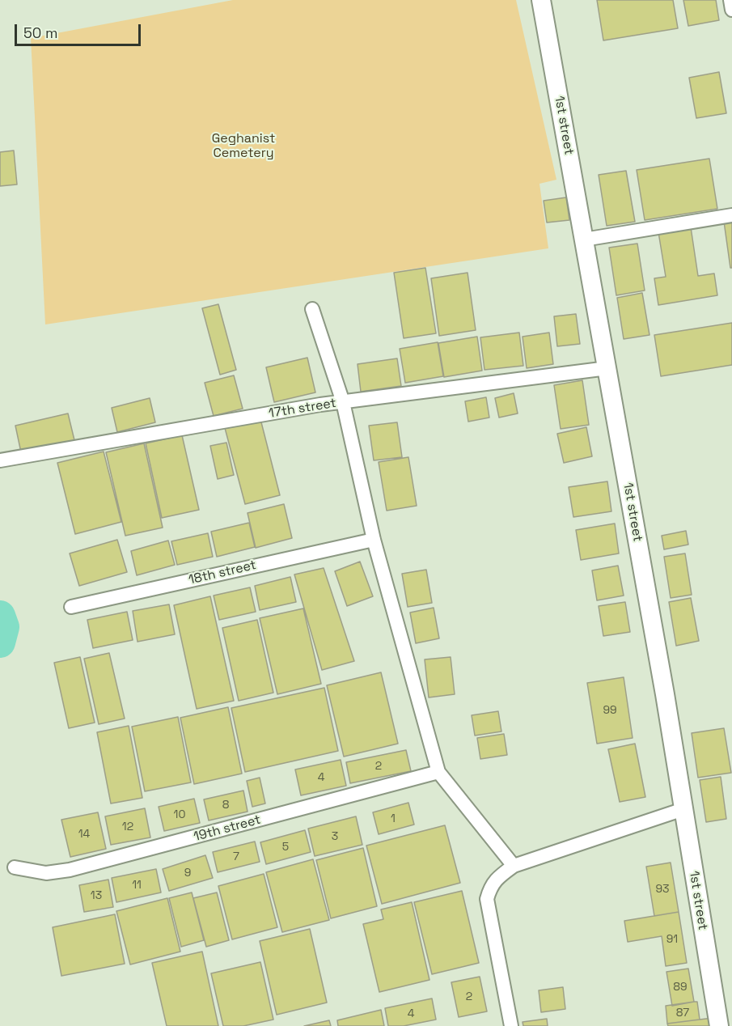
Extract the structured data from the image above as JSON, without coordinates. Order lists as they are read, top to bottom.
{
  "streets": {
    "main road": ["1st street"],
    "street": ["17th street", "18th street", "19th street"]
  },
  "crossings": [
    ["1st street", "17th street"]
  ],
  "parks": ["Geghanist Cemetery"],
  "house_numbers": [
    "99",
    "2",
    "4",
    "8",
    "10",
    "1",
    "12",
    "14",
    "3",
    "5",
    "7",
    "9",
    "11",
    "93",
    "13",
    "91",
    "89",
    "2",
    "87",
    "4"
  ],
  "scale_bar": "50 m"
}
